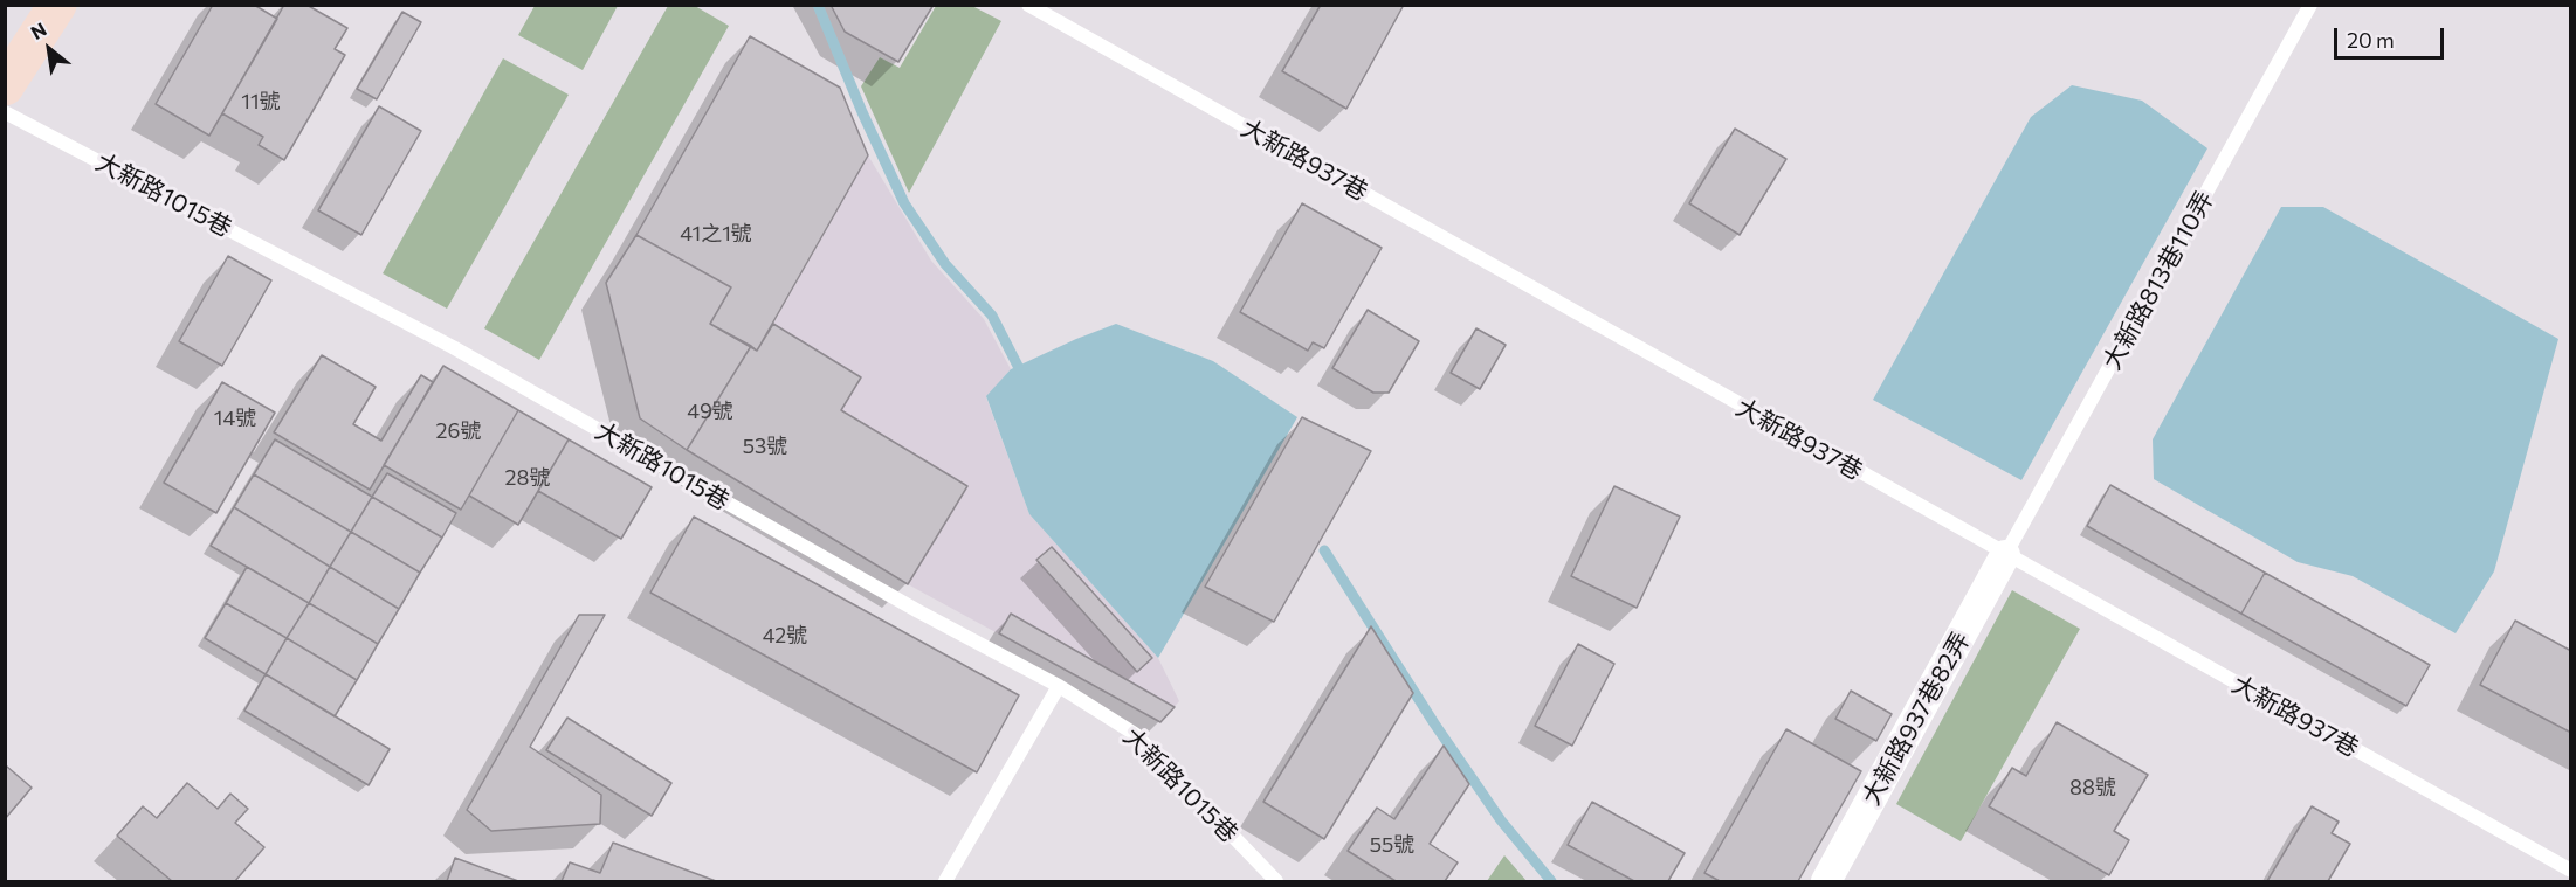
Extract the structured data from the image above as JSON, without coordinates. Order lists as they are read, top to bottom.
{
  "streets": {
    "street": ["大新路937巷82弄"],
    "lane": ["大新路937巷", "大新路1015巷", "大新路813巷110弄"]
  },
  "crossings": [
    ["大新路937巷", "大新路813巷110弄"],
    ["大新路937巷", "大新路937巷82弄"],
    ["大新路813巷110弄", "大新路937巷82弄"]
  ],
  "house_numbers": [
    "11號",
    "41之1號",
    "49號",
    "14號",
    "26號",
    "53號",
    "28號",
    "42號",
    "88號",
    "55號"
  ],
  "scale_bar": "20 m",
  "north": "top left"
}
